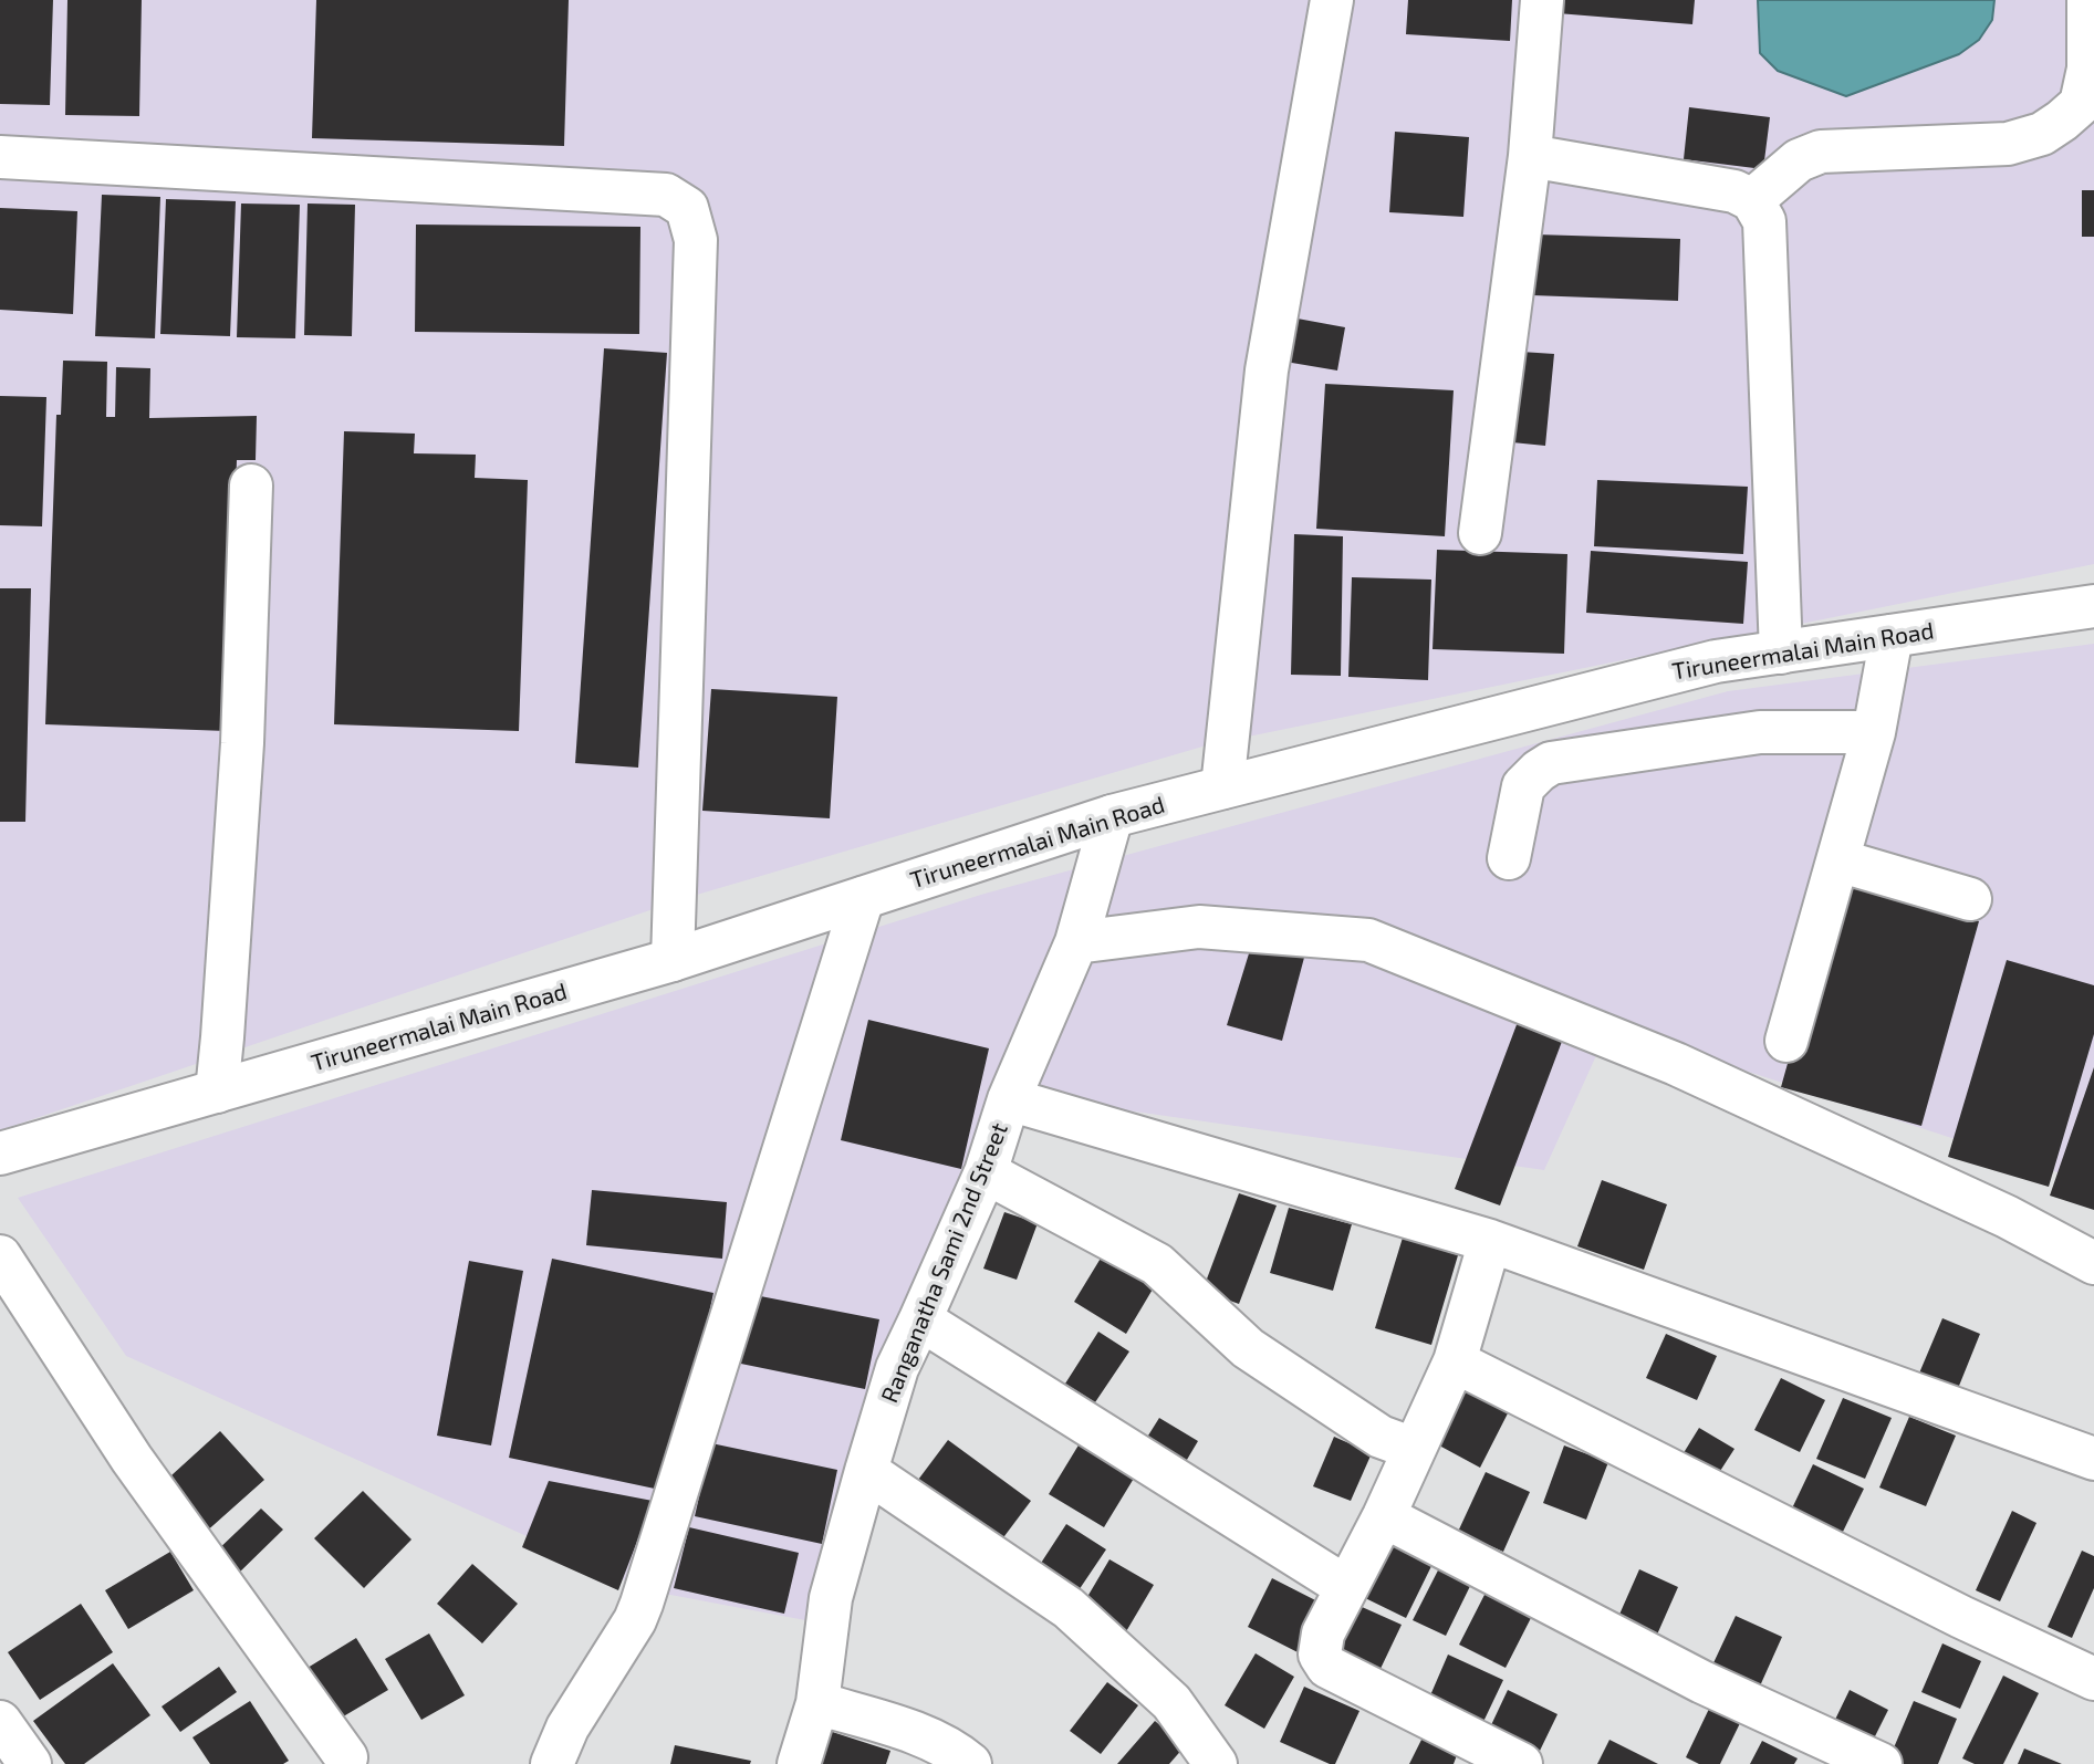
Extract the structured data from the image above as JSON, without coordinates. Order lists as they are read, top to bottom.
{
  "streets": {
    "street": ["Tiruneermalai Main Road", "Ranganatha Sami 2nd Street"]
  },
  "crossings": [
    ["Tiruneermalai Main Road", "Ranganatha Sami 2nd Street"]
  ]
}
